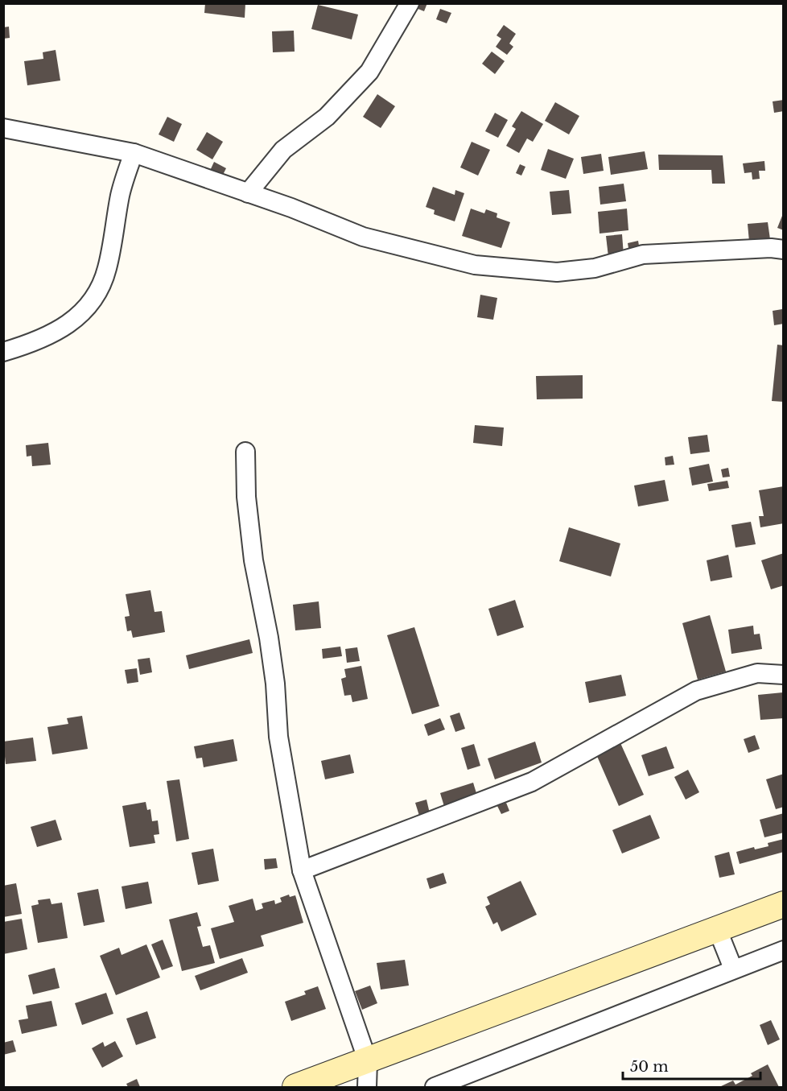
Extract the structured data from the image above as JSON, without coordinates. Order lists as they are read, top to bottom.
{
  "scale_bar": "50 m"
}
